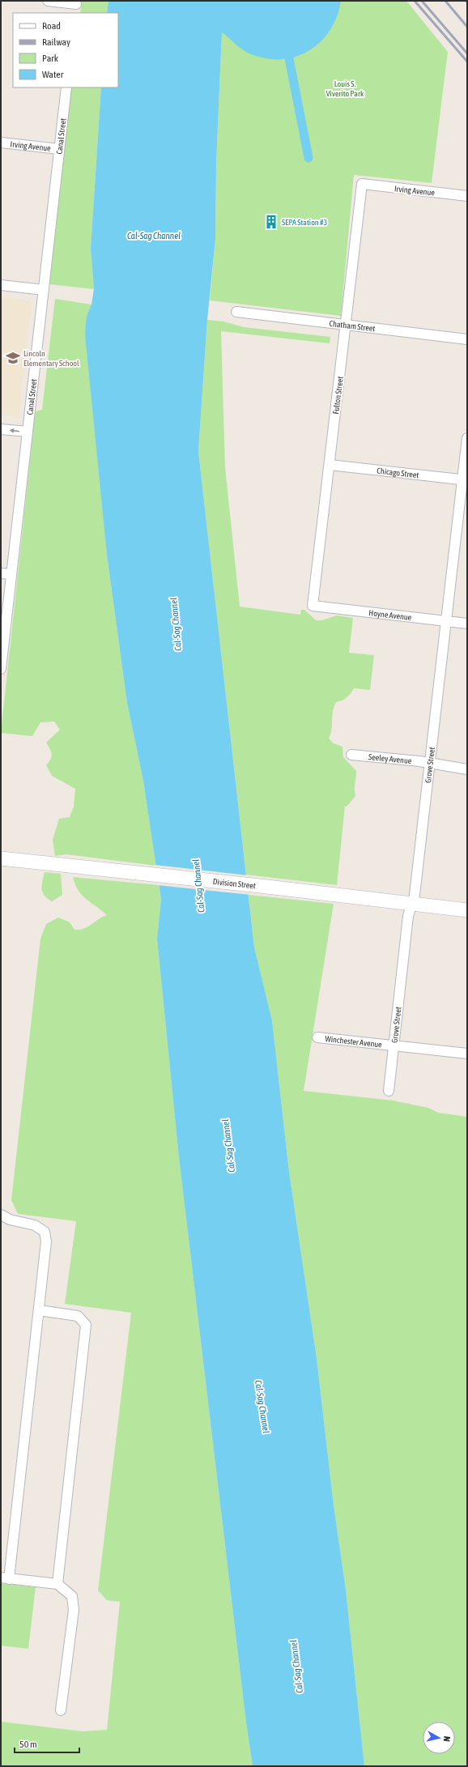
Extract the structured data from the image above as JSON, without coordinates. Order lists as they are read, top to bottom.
{
  "streets": {
    "street": [
      "Canal Street",
      "Irving Avenue",
      "Chatham Street",
      "Fulton Street",
      "Chicago Street",
      "Hoyne Avenue",
      "Seeley Avenue",
      "Grove Street",
      "Division Street",
      "Winchester Avenue"
    ]
  },
  "crossings": [
    ["Canal Street", "Irving Avenue"],
    ["Irving Avenue", "Fulton Street"],
    ["Chatham Street", "Fulton Street"],
    ["Fulton Street", "Chicago Street"],
    ["Fulton Street", "Hoyne Avenue"],
    ["Chicago Street", "Grove Street"],
    ["Hoyne Avenue", "Grove Street"],
    ["Seeley Avenue", "Grove Street"],
    ["Grove Street", "Division Street"],
    ["Grove Street", "Winchester Avenue"]
  ],
  "water": ["Cal-Sag Channel"],
  "parks": ["Louis S. Viverito Park"],
  "places": {
    "building": ["SEPA Station #3"],
    "school or university": ["Lincoln Elementary School"]
  },
  "legend": [
    "Road",
    "Railway",
    "Park",
    "Water"
  ],
  "scale_bar": "50 m",
  "north": "right"
}
